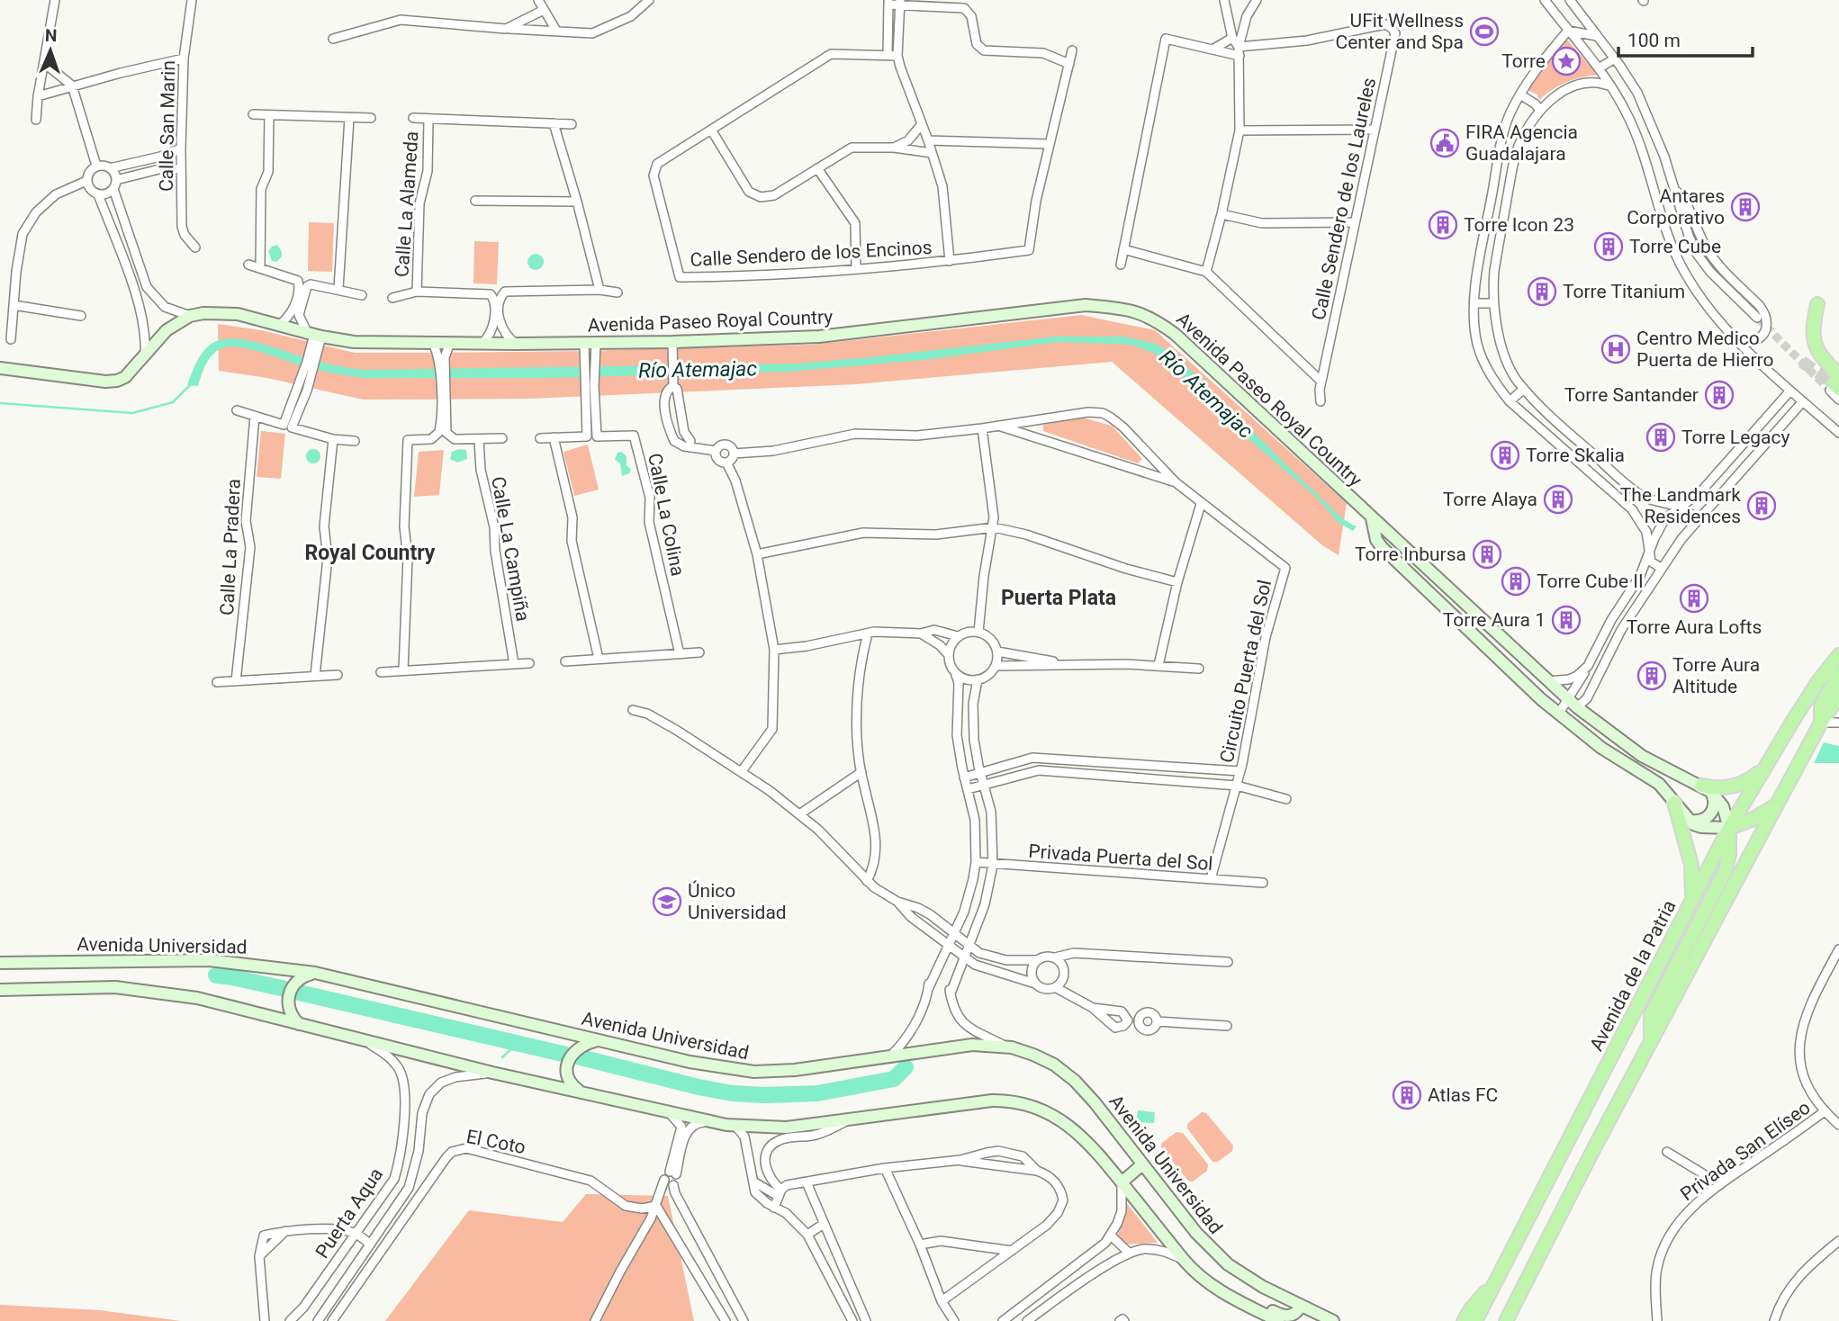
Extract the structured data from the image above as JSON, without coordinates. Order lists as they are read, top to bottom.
{
  "streets": {
    "main road": ["Avenida de la Patria"],
    "street": [
      "Calle San Marin",
      "Calle Sendero de los Laureles",
      "Calle La Alameda",
      "Calle Sendero de los Encinos",
      "Avenida Paseo Royal Country",
      "Calle La Colina",
      "Calle La Pradera",
      "Calle La Campiña",
      "Circuito Puerta del Sol",
      "Privada Puerta del Sol",
      "Avenida Universidad",
      "El Coto",
      "Privada San Elíseo",
      "Puerta Aqua"
    ]
  },
  "crossings": [
    ["Calle La Alameda", "Avenida Paseo Royal Country"],
    ["Avenida Paseo Royal Country", "Calle La Colina"],
    ["Circuito Puerta del Sol", "Privada Puerta del Sol"]
  ],
  "districts": ["Royal Country", "Puerta Plata"],
  "water": ["Río Atemajac"],
  "places": {
    "sports": ["UFit Wellness Center and Spa"],
    "place": ["Torre"],
    "public building": ["FIRA Agencia Guadalajara"],
    "building": [
      "Antares Corporativo",
      "Torre Icon 23",
      "Torre Cube",
      "Torre Titanium",
      "Torre Santander",
      "Torre Legacy",
      "Torre Skalia",
      "Torre Alaya",
      "The Landmark Residences",
      "Torre Inbursa",
      "Torre Cube II",
      "Torre Aura Lofts",
      "Torre Aura 1",
      "Torre Aura Altitude",
      "Atlas FC"
    ],
    "hospital": ["Centro Medico Puerta de Hierro"],
    "school or university": ["Único Universidad"]
  },
  "scale_bar": "100 m",
  "north": "top"
}
